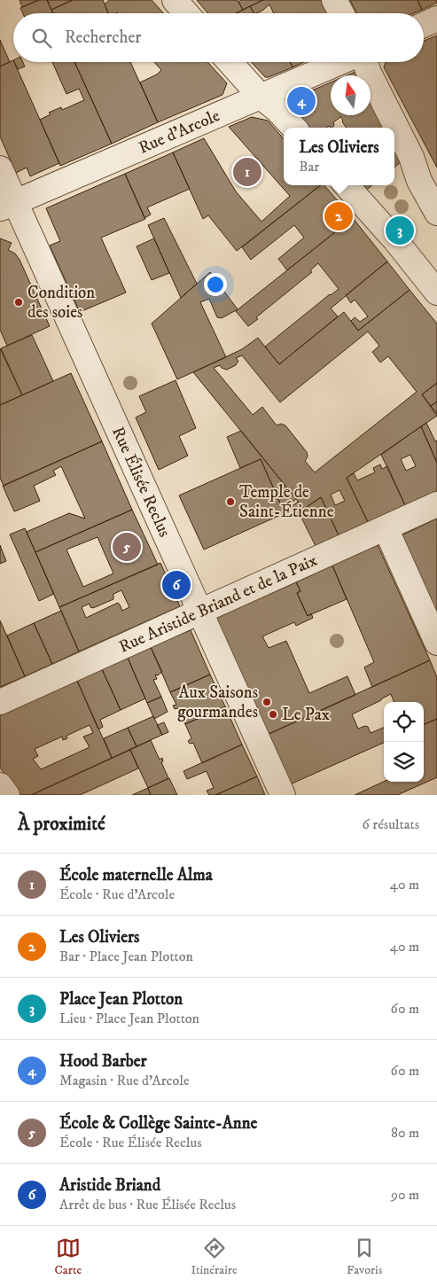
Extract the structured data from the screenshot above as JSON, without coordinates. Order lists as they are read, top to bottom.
{
  "streets": {
    "street": ["Rue d'Arcole", "Rue Élisée Reclus", "Rue Aristide Briand et de la Paix"]
  },
  "crossings": [
    ["Rue d'Arcole", "Rue Élisée Reclus"],
    ["Rue Élisée Reclus", "Rue Aristide Briand et de la Paix"]
  ],
  "places": [
    "Condition des soies",
    "Temple de Saint-Étienne",
    "Aux Saisons gourmandes",
    "Le Pax"
  ],
  "north": "top",
  "page": {
    "search": "Rechercher",
    "pins": [
      "4",
      "1",
      "2",
      "3",
      "5",
      "6"
    ],
    "popup": ["Les Oliviers", "Bar"],
    "heading": ["À proximité", "6 résultats"],
    "list": [
      {
        "mark": "1",
        "name": "École maternelle Alma",
        "note": "École · Rue d'Arcole",
        "value": "40 m"
      },
      {
        "mark": "2",
        "name": "Les Oliviers",
        "note": "Bar · Place Jean Plotton",
        "value": "40 m"
      },
      {
        "mark": "3",
        "name": "Place Jean Plotton",
        "note": "Lieu · Place Jean Plotton",
        "value": "60 m"
      },
      {
        "mark": "4",
        "name": "Hood Barber",
        "note": "Magasin · Rue d'Arcole",
        "value": "60 m"
      },
      {
        "mark": "5",
        "name": "École & Collège Sainte-Anne",
        "note": "École · Rue Élisée Reclus",
        "value": "80 m"
      },
      {
        "mark": "6",
        "name": "Aristide Briand",
        "note": "Arrêt de bus · Rue Élisée Reclus",
        "value": "90 m"
      }
    ],
    "nav": ["Carte", "Itinéraire", "Favoris"]
  }
}
